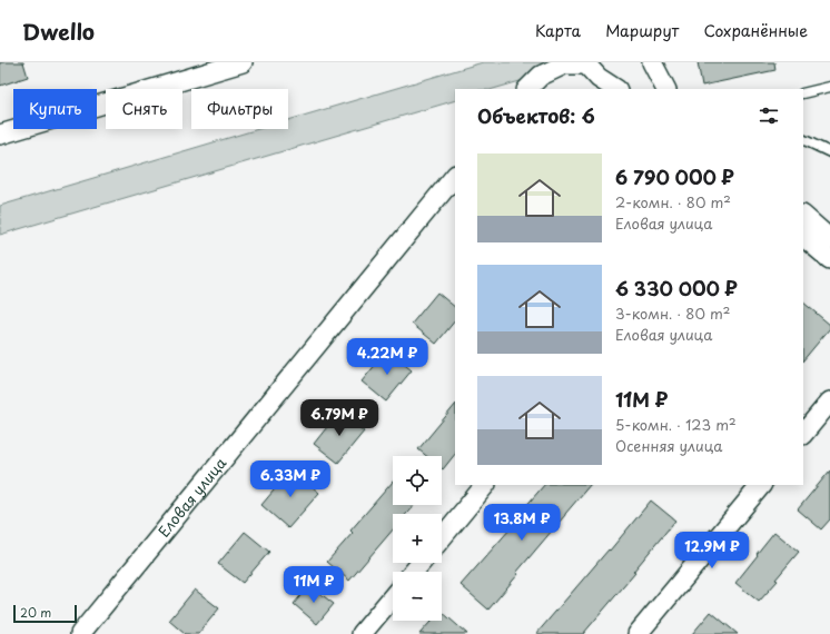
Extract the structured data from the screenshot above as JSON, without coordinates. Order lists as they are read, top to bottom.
{
  "streets": {
    "street": ["Еловая улица"]
  },
  "scale_bar": "20 m",
  "page": {
    "header": "Dwello",
    "nav": ["Карта", "Маршрут", "Сохранённые"],
    "chip": ["Купить", "Снять", "Фильтры"],
    "heading": "Объектов: 6",
    "list": [
      {
        "name": "6 790 000 ₽",
        "note": "2-комн. · 80 m² · Еловая улица"
      },
      {
        "name": "6 330 000 ₽",
        "note": "3-комн. · 80 m² · Еловая улица"
      },
      {
        "name": "11M ₽",
        "note": "5-комн. · 123 m² · Осенняя улица"
      }
    ],
    "price": [
      "4.22M ₽",
      "6.79M ₽",
      "6.33M ₽",
      "13.8M ₽",
      "12.9M ₽",
      "11M ₽"
    ],
    "map_buttons": ["+", "−"],
    "scale": "20 m"
  }
}
